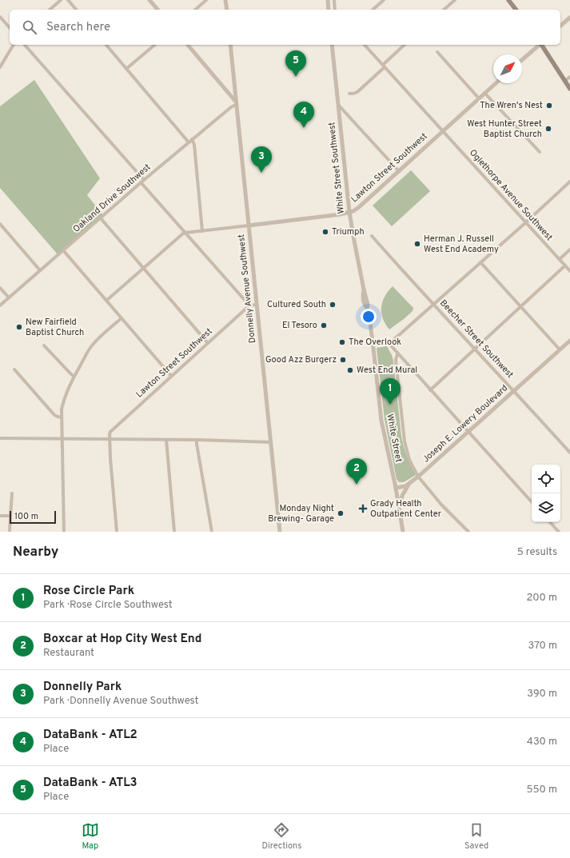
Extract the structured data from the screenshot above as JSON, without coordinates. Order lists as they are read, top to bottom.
{
  "streets": {
    "street": [
      "White Street Southwest",
      "Lawton Street Southwest",
      "Oglethorpe Avenue Southwest",
      "Oakland Drive Southwest",
      "Donnelly Avenue Southwest",
      "Beecher Street Southwest",
      "Joseph E. Lowery Boulevard",
      "White Street"
    ]
  },
  "crossings": [
    ["White Street Southwest", "White Street"],
    ["Lawton Street Southwest", "Oglethorpe Avenue Southwest"],
    ["Lawton Street Southwest", "Donnelly Avenue Southwest"],
    ["Oakland Drive Southwest", "Donnelly Avenue Southwest"],
    ["Beecher Street Southwest", "Joseph E. Lowery Boulevard"],
    ["Joseph E. Lowery Boulevard", "White Street"]
  ],
  "places": {
    "other": [
      "The Wren's Nest",
      "West Hunter Street Baptist Church",
      "Triumph",
      "Herman J. Russell West End Academy",
      "Cultured South",
      "El Tesoro",
      "New Fairfield Baptist Church",
      "The Overlook",
      "Good Azz Burgerz",
      "West End Mural",
      "Monday Night Brewing- Garage"
    ],
    "health": ["Grady Health Outpatient Center"]
  },
  "scale_bar": "100 m",
  "north": "top right",
  "page": {
    "search": "Search here",
    "pins": [
      "5",
      "4",
      "3",
      "1",
      "2"
    ],
    "scale": "100 m",
    "heading": ["Nearby", "5 results"],
    "list": [
      {
        "mark": "1",
        "name": "Rose Circle Park",
        "note": "Park · Rose Circle Southwest",
        "value": "200 m"
      },
      {
        "mark": "2",
        "name": "Boxcar at Hop City West End",
        "note": "Restaurant",
        "value": "370 m"
      },
      {
        "mark": "3",
        "name": "Donnelly Park",
        "note": "Park · Donnelly Avenue Southwest",
        "value": "390 m"
      },
      {
        "mark": "4",
        "name": "DataBank - ATL2",
        "note": "Place",
        "value": "430 m"
      },
      {
        "mark": "5",
        "name": "DataBank - ATL3",
        "note": "Place",
        "value": "550 m"
      }
    ],
    "nav": ["Map", "Directions", "Saved"]
  }
}
